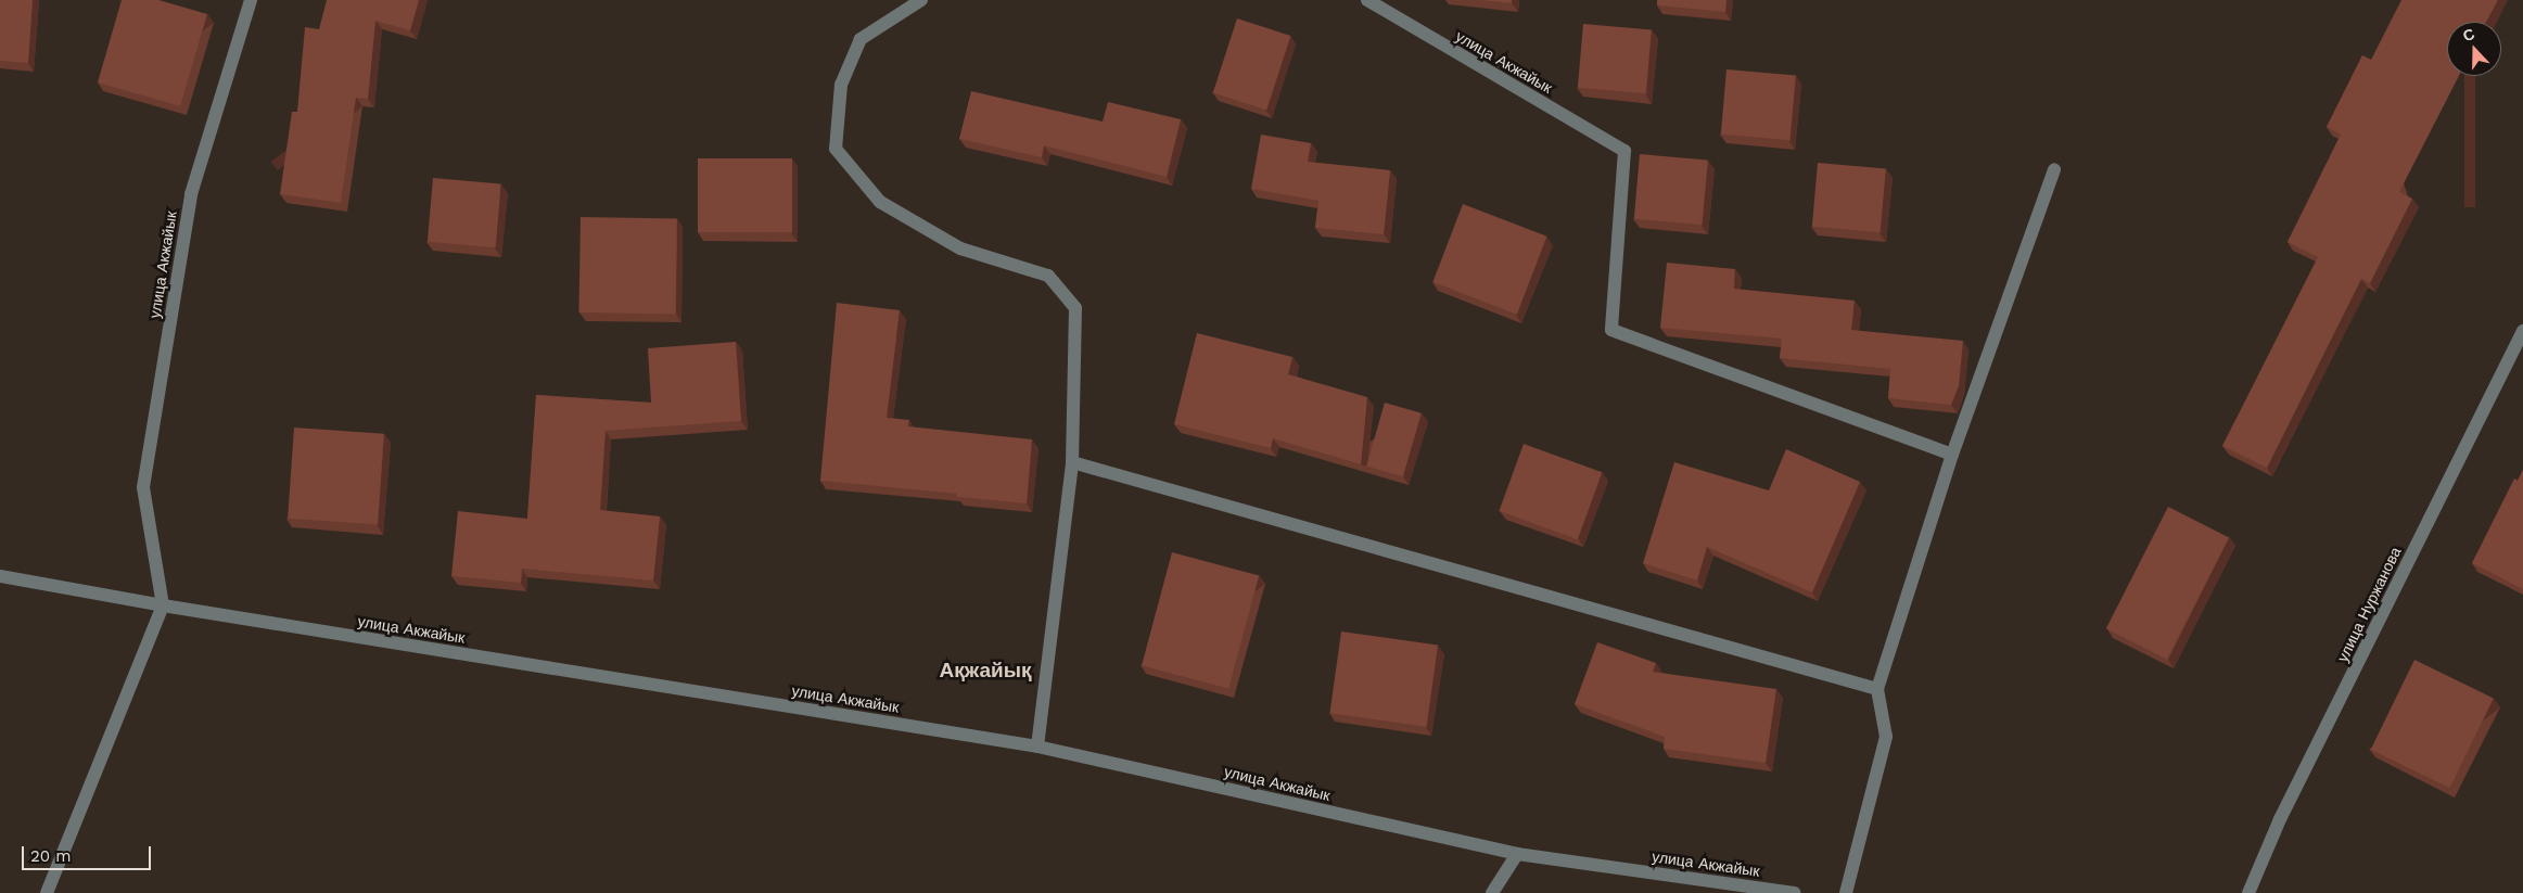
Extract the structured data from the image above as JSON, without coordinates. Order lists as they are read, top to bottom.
{
  "streets": {
    "street": ["улица Акжайык", "улица Нуржанова"]
  },
  "districts": ["Ақжайық"],
  "scale_bar": "20 m",
  "north": "top"
}
